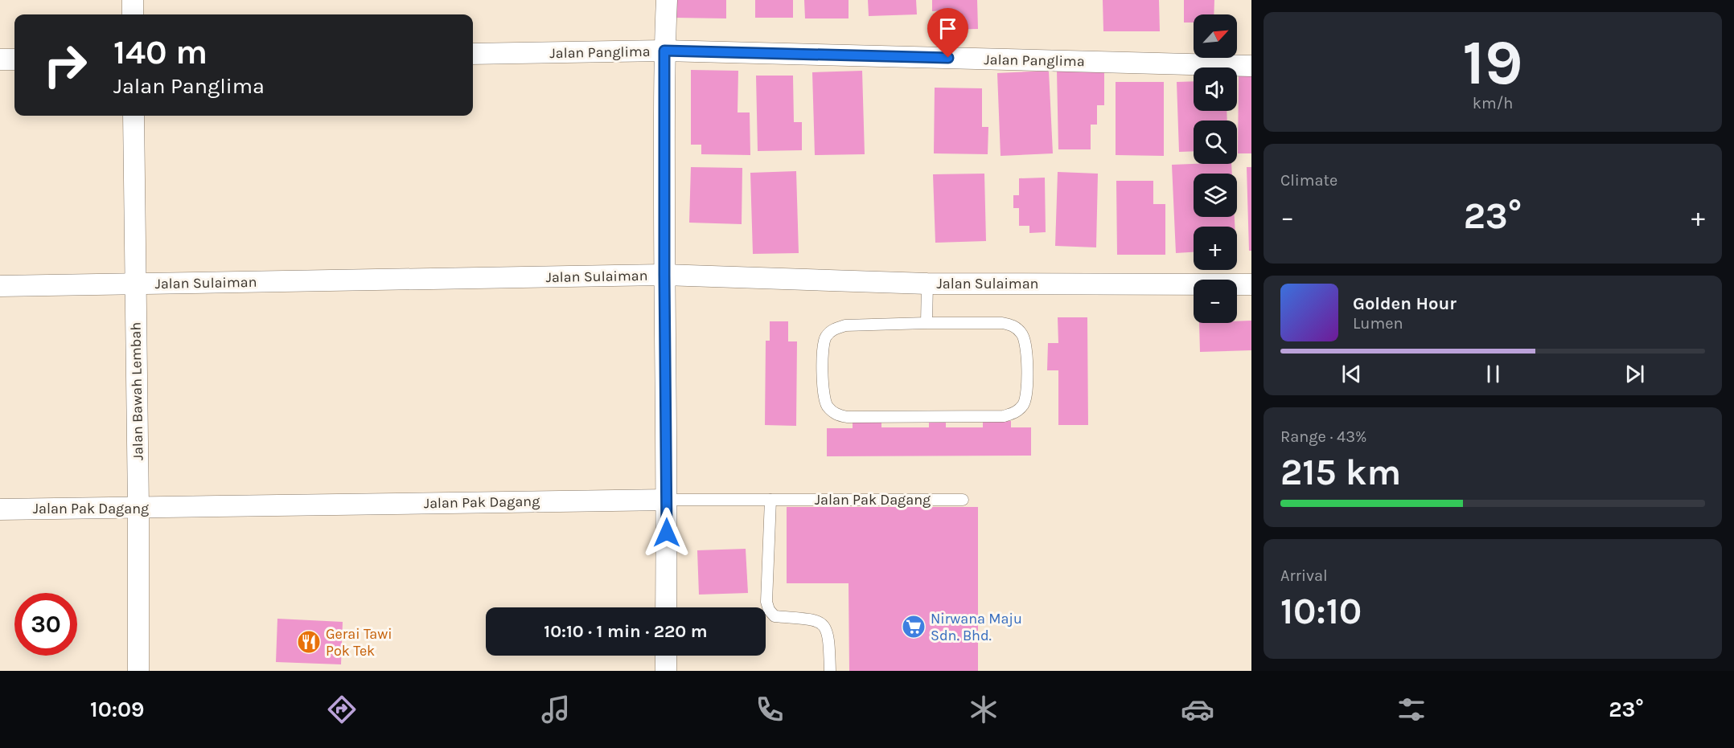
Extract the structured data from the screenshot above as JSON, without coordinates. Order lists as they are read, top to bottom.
{
  "streets": {
    "street": [
      "Jalan Panglima",
      "Jalan Sulaiman",
      "Jalan Bawah Lembah",
      "Jalan Pak Dagang"
    ]
  },
  "crossings": [
    ["Jalan Sulaiman", "Jalan Bawah Lembah"],
    ["Jalan Bawah Lembah", "Jalan Pak Dagang"]
  ],
  "places": {
    "supermarket": ["Nirwana Maju Sdn. Bhd."],
    "restaurant": ["Gerai Tawi Pok Tek"]
  },
  "north": "top right",
  "page": {
    "tile": [
      ["19", "km/h"],
      "Climate",
      ["Range · 43%", "215 km"],
      ["Arrival", "10:10"]
    ],
    "map_buttons": ["+", "−"],
    "turn": ["140 m", "Jalan Panglima"],
    "heat": ["−", "23°", "+"],
    "song": ["Golden Hour", "Lumen"],
    "limit": "30",
    "trip": "10:10 · 1 min · 220 m",
    "tabs": ["10:09", "23°"]
  }
}
